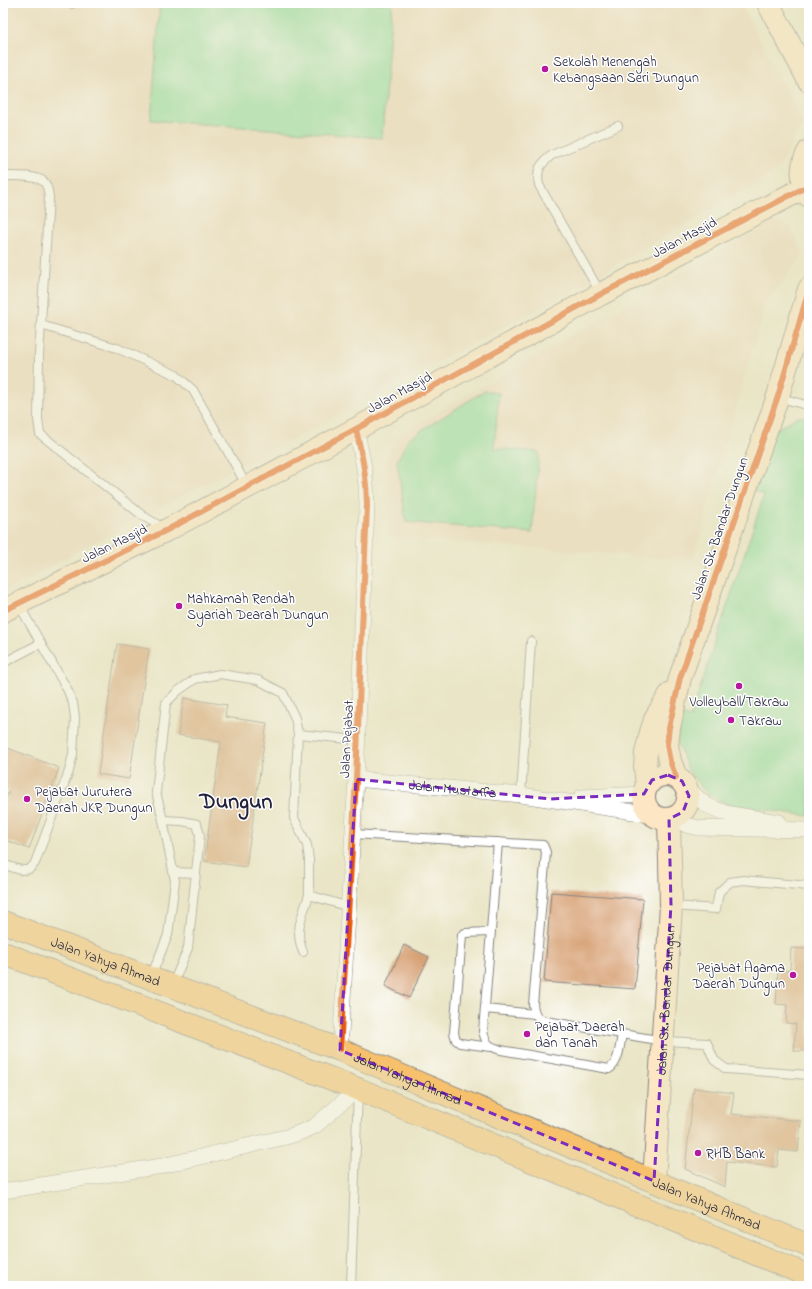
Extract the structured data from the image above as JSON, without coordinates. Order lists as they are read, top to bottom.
{
  "streets": {
    "main road": ["Jalan Yahya Ahmad"],
    "street": [
      "Jalan Masjid",
      "Jalan Sk. Bandar Dungun",
      "Jalan Pejabat",
      "Jalan Mustaffa"
    ]
  },
  "crossings": [
    ["Jalan Masjid", "Jalan Pejabat"],
    ["Jalan Sk. Bandar Dungun", "Jalan Mustaffa"],
    ["Jalan Sk. Bandar Dungun", "Jalan Yahya Ahmad"],
    ["Jalan Pejabat", "Jalan Mustaffa"],
    ["Jalan Pejabat", "Jalan Yahya Ahmad"]
  ],
  "districts": ["Dungun"],
  "places": [
    "Sekolah Menengah Kebangsaan Seri Dungun",
    "Mahkamah Rendah Syariah Dearah Dungun",
    "Volleyball/Takraw",
    "Takraw",
    "Pejabat Jurutera Daerah JKR Dungun",
    "Pejabat Agama Daerah Dungun",
    "Pejabat Daerah dan Tanah",
    "RHB Bank"
  ]
}
